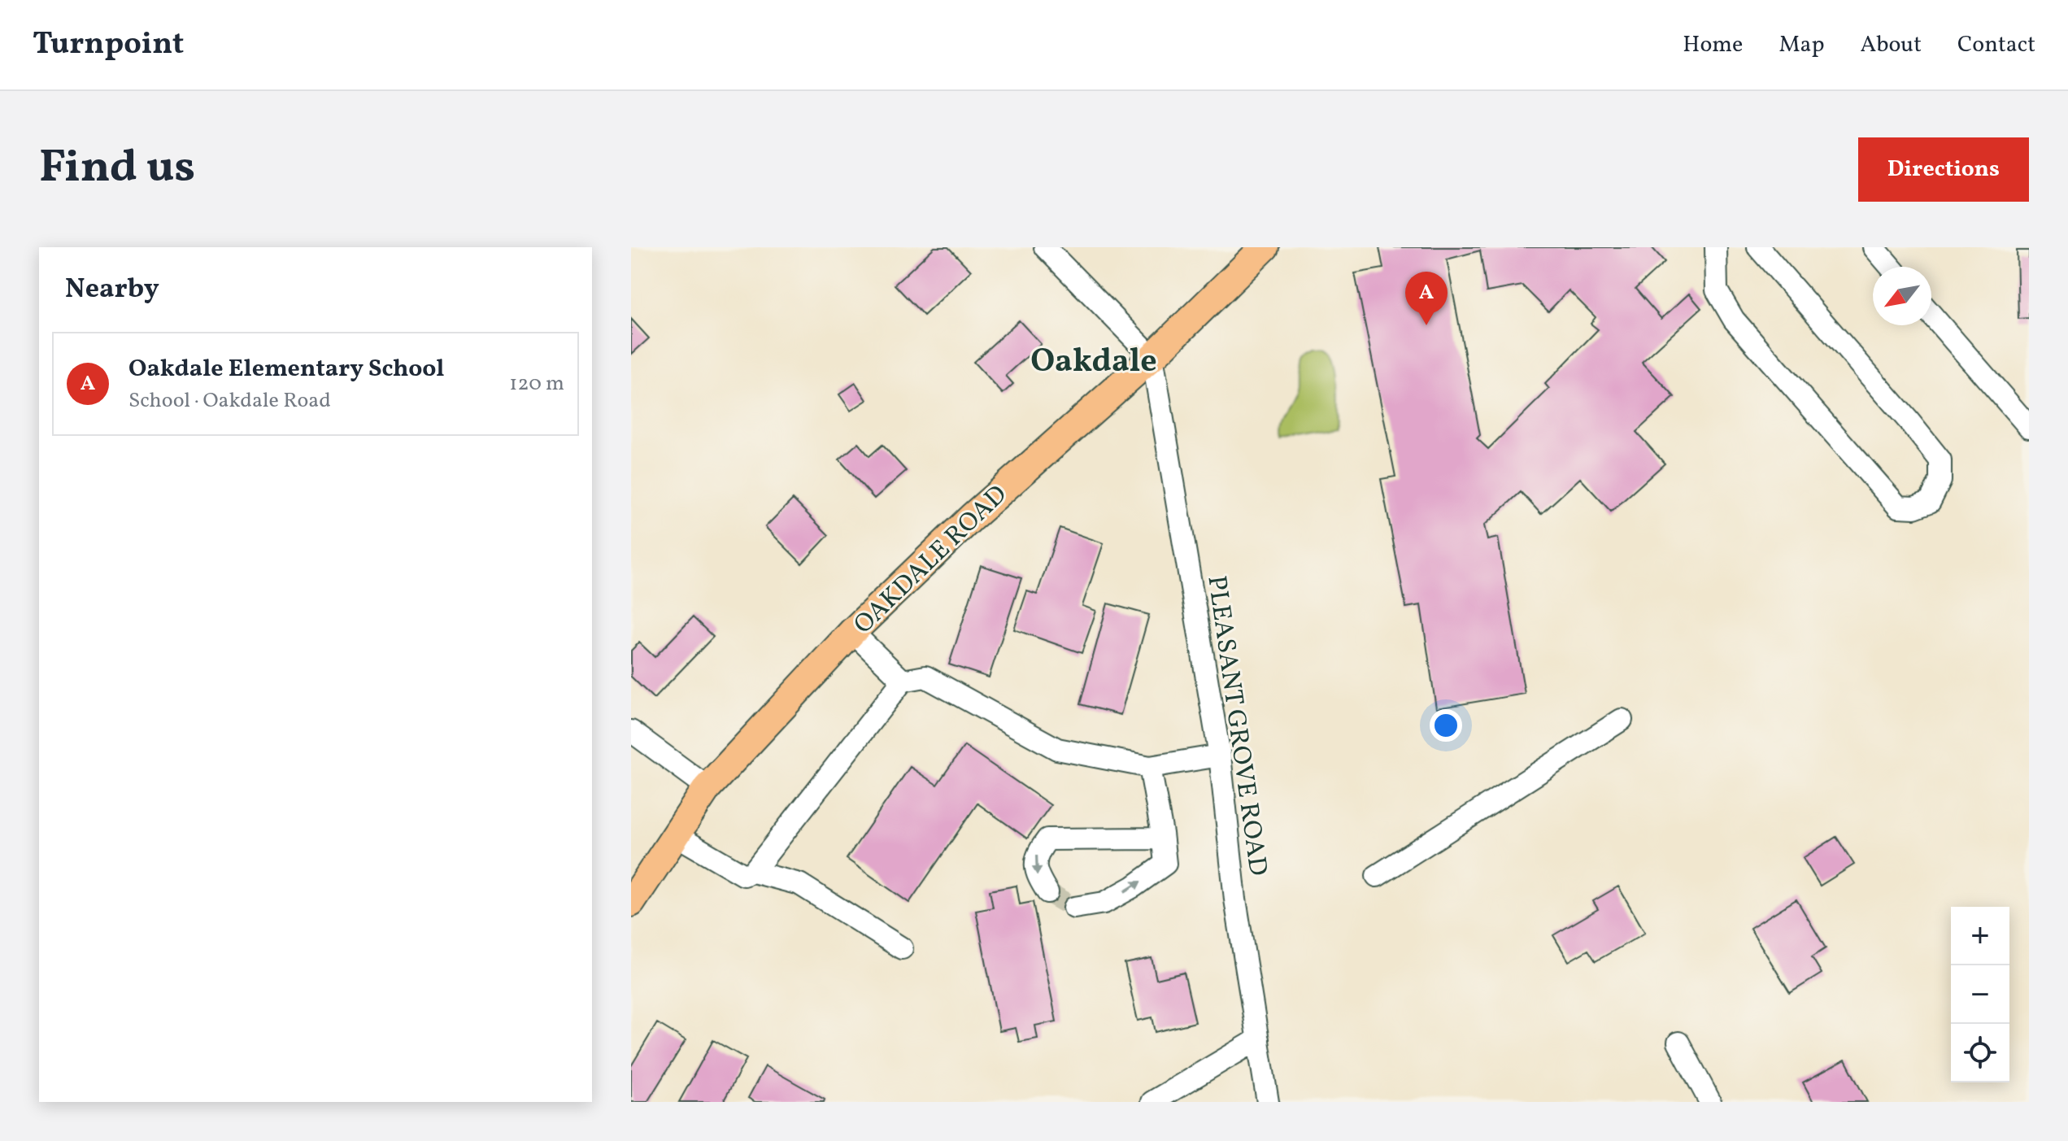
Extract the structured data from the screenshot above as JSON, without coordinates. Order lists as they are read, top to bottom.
{
  "streets": {
    "main road": ["OAKDALE ROAD"],
    "street": ["PLEASANT GROVE ROAD"]
  },
  "crossings": [
    ["OAKDALE ROAD", "PLEASANT GROVE ROAD"]
  ],
  "districts": ["Oakdale"],
  "north": "bottom left",
  "page": {
    "header": "Turnpoint",
    "nav": [
      "Home",
      "Map",
      "About",
      "Contact"
    ],
    "title": "Find us",
    "buttons": "Directions",
    "heading": "Nearby",
    "pins": "A",
    "list": [
      {
        "mark": "A",
        "name": "Oakdale Elementary School",
        "note": "School · Oakdale Road",
        "value": "120 m"
      }
    ],
    "map_buttons": ["+", "−"]
  }
}
